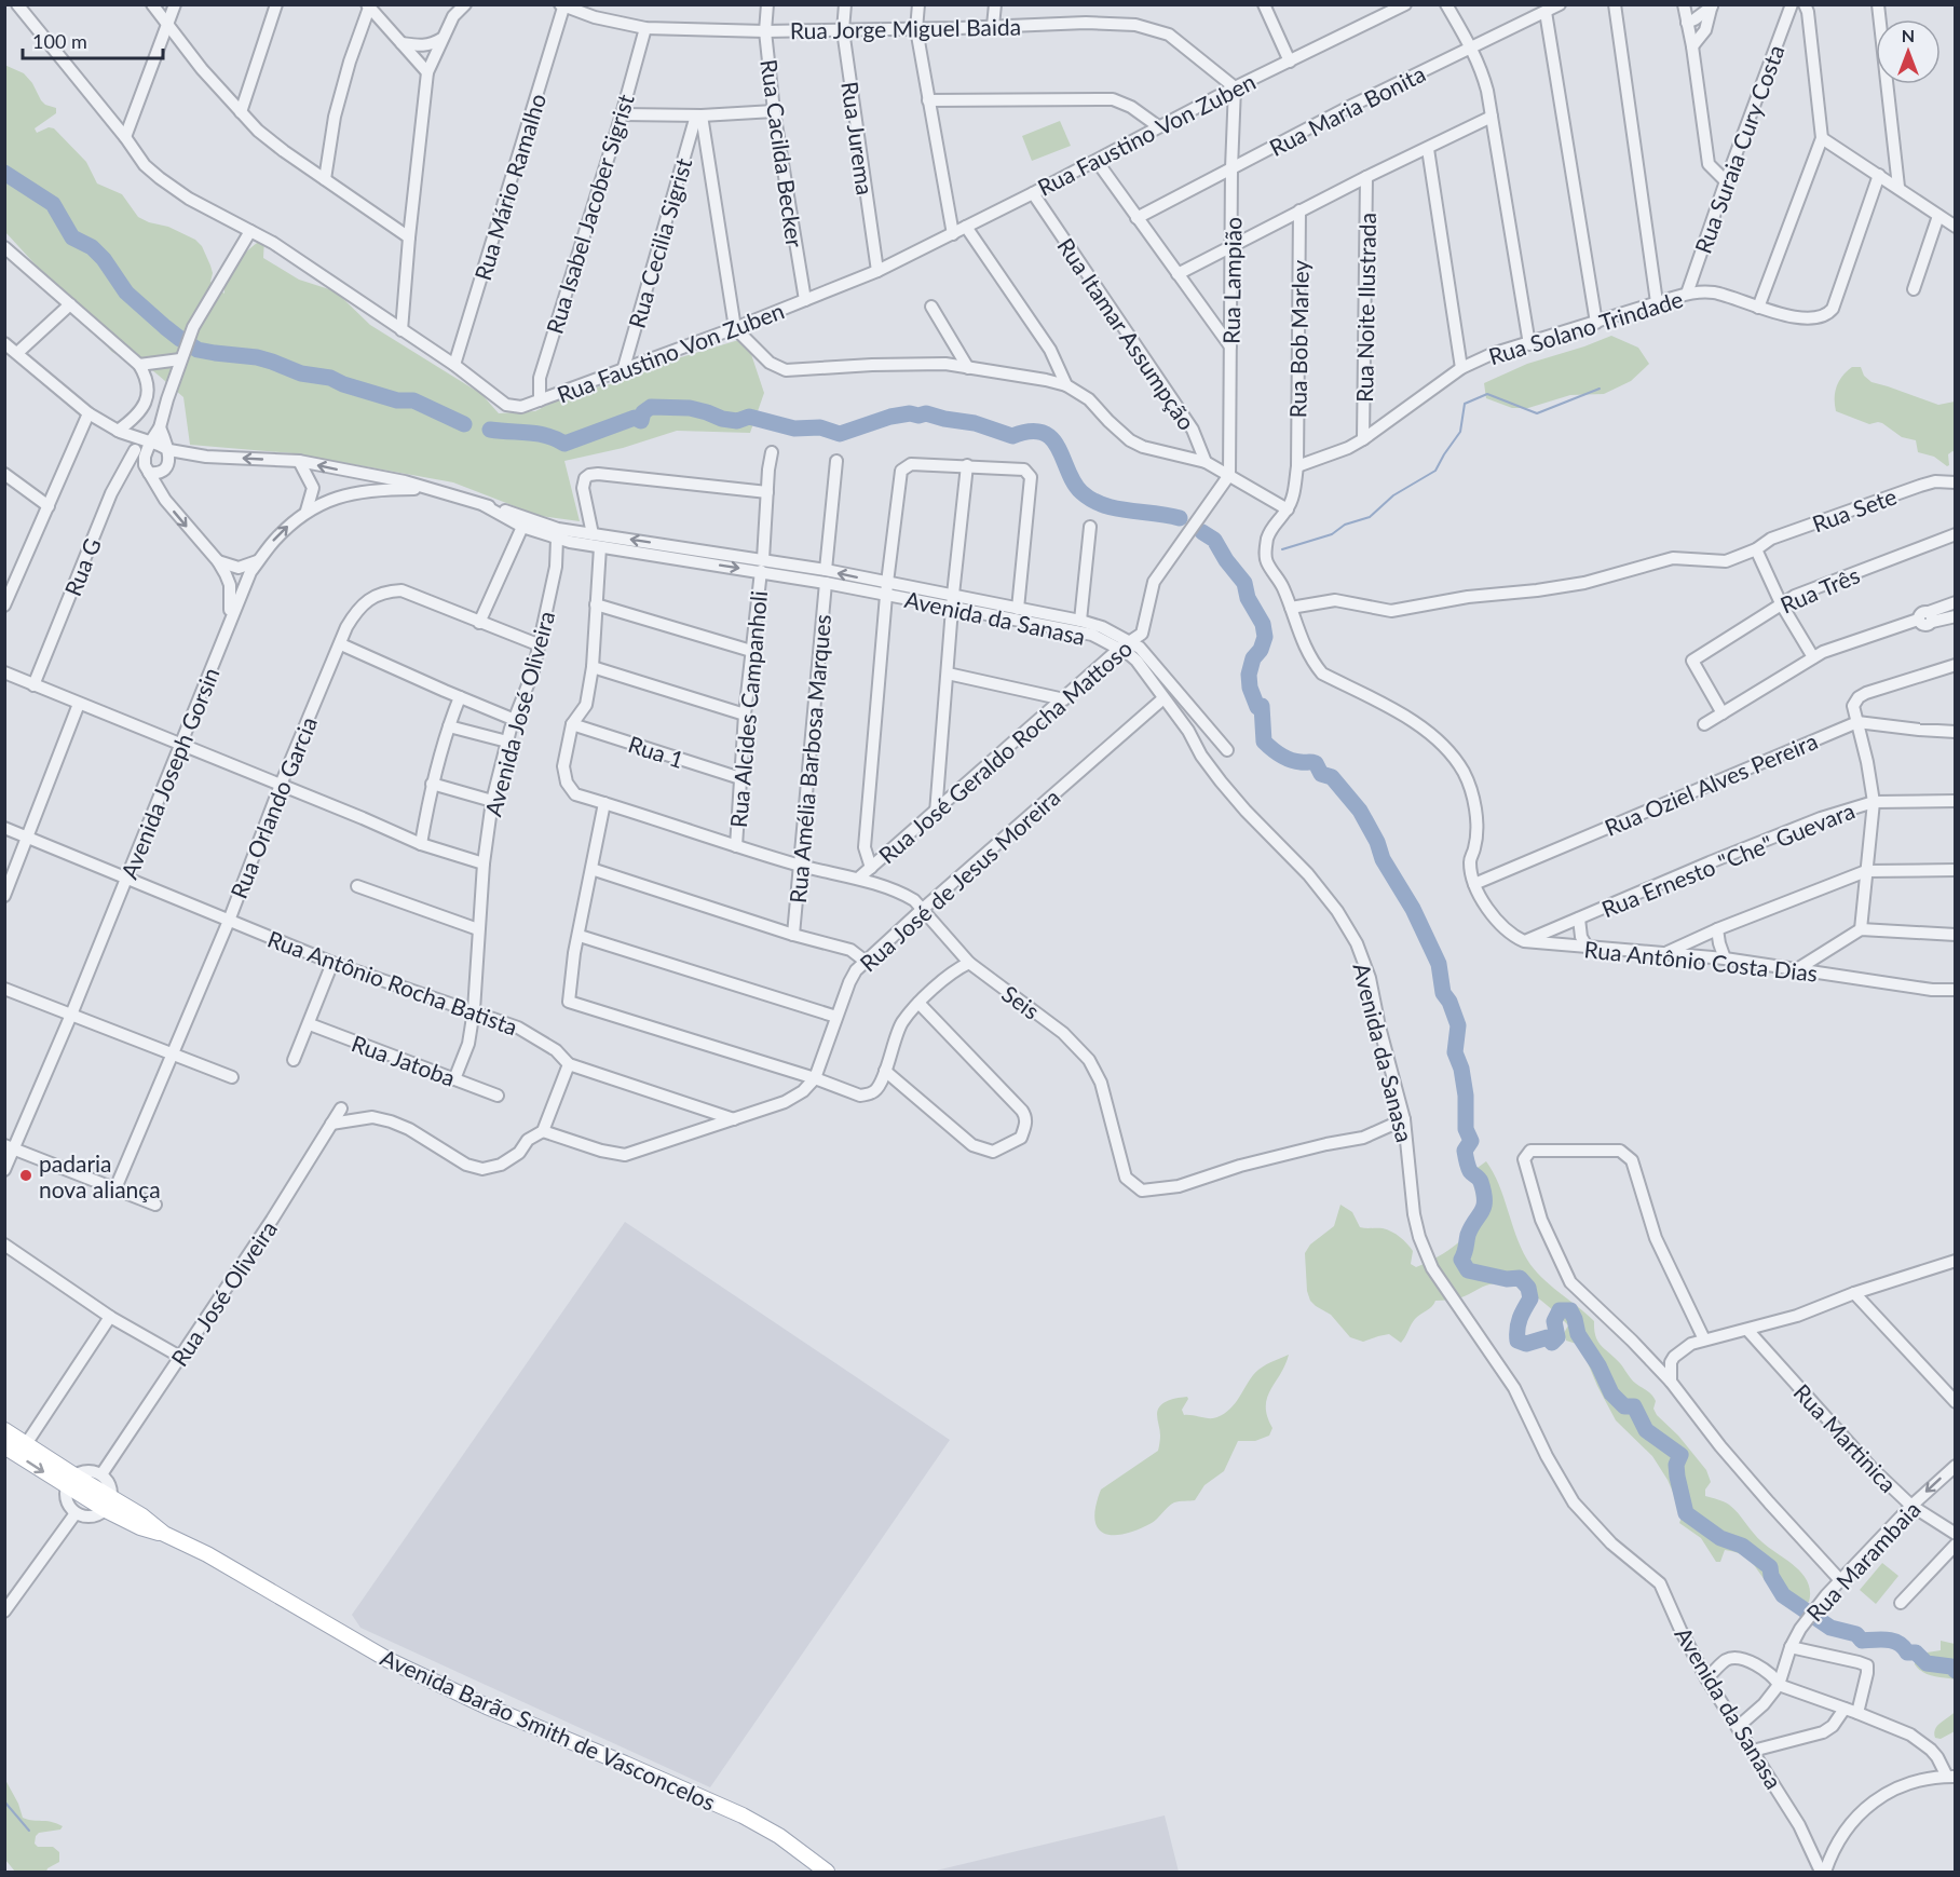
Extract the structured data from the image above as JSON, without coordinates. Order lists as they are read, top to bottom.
{
  "streets": {
    "main road": ["Avenida Barão Smith de Vasconcelos"],
    "street": [
      "Rua Jorge Miguel Baida",
      "Rua Maria Bonita",
      "Rua Faustino Von Zuben",
      "Rua Jurema",
      "Rua Suraia Cury Costa",
      "Rua Cacilda Becker",
      "Rua Mário Ramalho",
      "Rua Isabel Jacober Sigrist",
      "Rua Cecilia Sigrist",
      "Rua Lampião",
      "Rua Noite Ilustrada",
      "Rua Solano Trindade",
      "Rua Itamar Assumpção",
      "Rua Bob Marley",
      "Rua Sete",
      "Rua G",
      "Rua Três",
      "Avenida da Sanasa",
      "Rua Alcides Campanholi",
      "Avenida José Oliveira",
      "Rua 1",
      "Rua José Geraldo Rocha Mattoso",
      "Rua Amélia Barbosa Marques",
      "Avenida Joseph Gorsin",
      "Rua Oziel Alves Pereira",
      "Rua Orlando Garcia",
      "Rua Ernesto \"Che\" Guevara",
      "Rua José de Jesus Moreira",
      "Rua Antônio Costa Dias",
      "Rua Antônio Rocha Batista",
      "Seis",
      "Rua Jatoba",
      "Rua José Oliveira",
      "Rua Martinica",
      "Rua Marambaia"
    ]
  },
  "crossings": [
    ["Rua Jorge Miguel Baida", "Rua Faustino Von Zuben"],
    ["Rua Jorge Miguel Baida", "Rua Jurema"],
    ["Rua Jorge Miguel Baida", "Rua Cacilda Becker"],
    ["Rua Jorge Miguel Baida", "Rua Mário Ramalho"],
    ["Rua Jorge Miguel Baida", "Rua Isabel Jacober Sigrist"],
    ["Rua Jorge Miguel Baida", "Rua Lampião"],
    ["Rua Maria Bonita", "Rua Lampião"],
    ["Rua Faustino Von Zuben", "Rua Jurema"],
    ["Rua Faustino Von Zuben", "Rua Cacilda Becker"],
    ["Rua Faustino Von Zuben", "Rua Mário Ramalho"],
    ["Rua Faustino Von Zuben", "Rua Isabel Jacober Sigrist"],
    ["Rua Faustino Von Zuben", "Rua Cecilia Sigrist"],
    ["Rua Faustino Von Zuben", "Rua Lampião"],
    ["Rua Faustino Von Zuben", "Rua Itamar Assumpção"],
    ["Rua Suraia Cury Costa", "Rua Solano Trindade"],
    ["Rua Lampião", "Rua José Geraldo Rocha Mattoso"],
    ["Rua Noite Ilustrada", "Rua Solano Trindade"],
    ["Rua Solano Trindade", "Rua Bob Marley"],
    ["Rua Bob Marley", "Rua Sete"],
    ["Rua Bob Marley", "Rua Oziel Alves Pereira"],
    ["Rua Bob Marley", "Rua Antônio Costa Dias"],
    ["Avenida da Sanasa", "Rua Alcides Campanholi"],
    ["Avenida da Sanasa", "Avenida José Oliveira"],
    ["Avenida da Sanasa", "Rua José Geraldo Rocha Mattoso"],
    ["Avenida da Sanasa", "Rua Amélia Barbosa Marques"],
    ["Avenida da Sanasa", "Rua José de Jesus Moreira"],
    ["Avenida da Sanasa", "Seis"],
    ["Avenida da Sanasa", "Rua Marambaia"],
    ["Rua Alcides Campanholi", "Rua 1"],
    ["Rua Alcides Campanholi", "Seis"],
    ["Avenida José Oliveira", "Rua Orlando Garcia"],
    ["Avenida José Oliveira", "Rua Antônio Rocha Batista"],
    ["Avenida José Oliveira", "Rua Jatoba"],
    ["Rua 1", "Seis"],
    ["Rua José Geraldo Rocha Mattoso", "Seis"],
    ["Rua Amélia Barbosa Marques", "Seis"],
    ["Avenida Joseph Gorsin", "Rua Antônio Rocha Batista"],
    ["Rua Oziel Alves Pereira", "Rua Antônio Costa Dias"],
    ["Rua Orlando Garcia", "Rua Antônio Rocha Batista"],
    ["Rua Ernesto \"Che\" Guevara", "Rua Antônio Costa Dias"],
    ["Rua José de Jesus Moreira", "Seis"],
    ["Rua Martinica", "Rua Marambaia"]
  ],
  "places": ["padaria nova aliança"],
  "scale_bar": "100 m",
  "north": "top"
}
